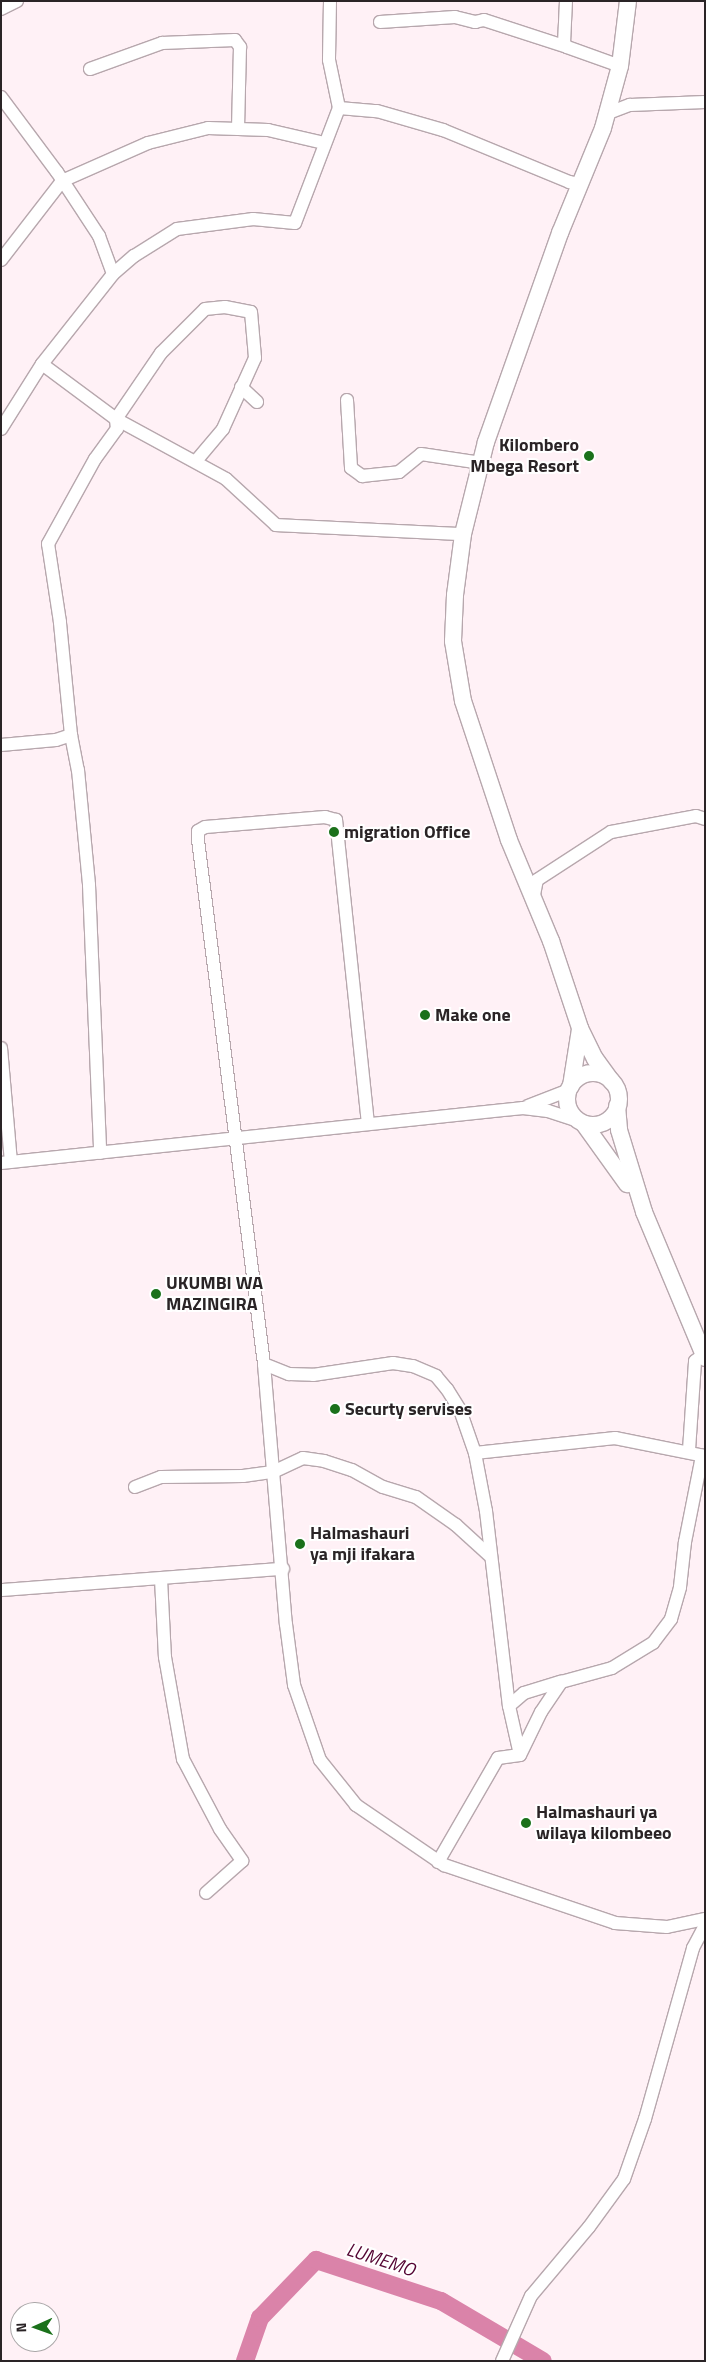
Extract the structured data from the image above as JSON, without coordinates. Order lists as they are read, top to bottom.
{
  "water": ["LUMEMO"],
  "places": [
    "Kilombero Mbega Resort",
    "migration Office",
    "Make one",
    "UKUMBI WA MAZINGIRA",
    "Securty servises",
    "Halmashauri ya mji ifakara",
    "Halmashauri ya wilaya kilombeeo"
  ],
  "north": "left"
}
